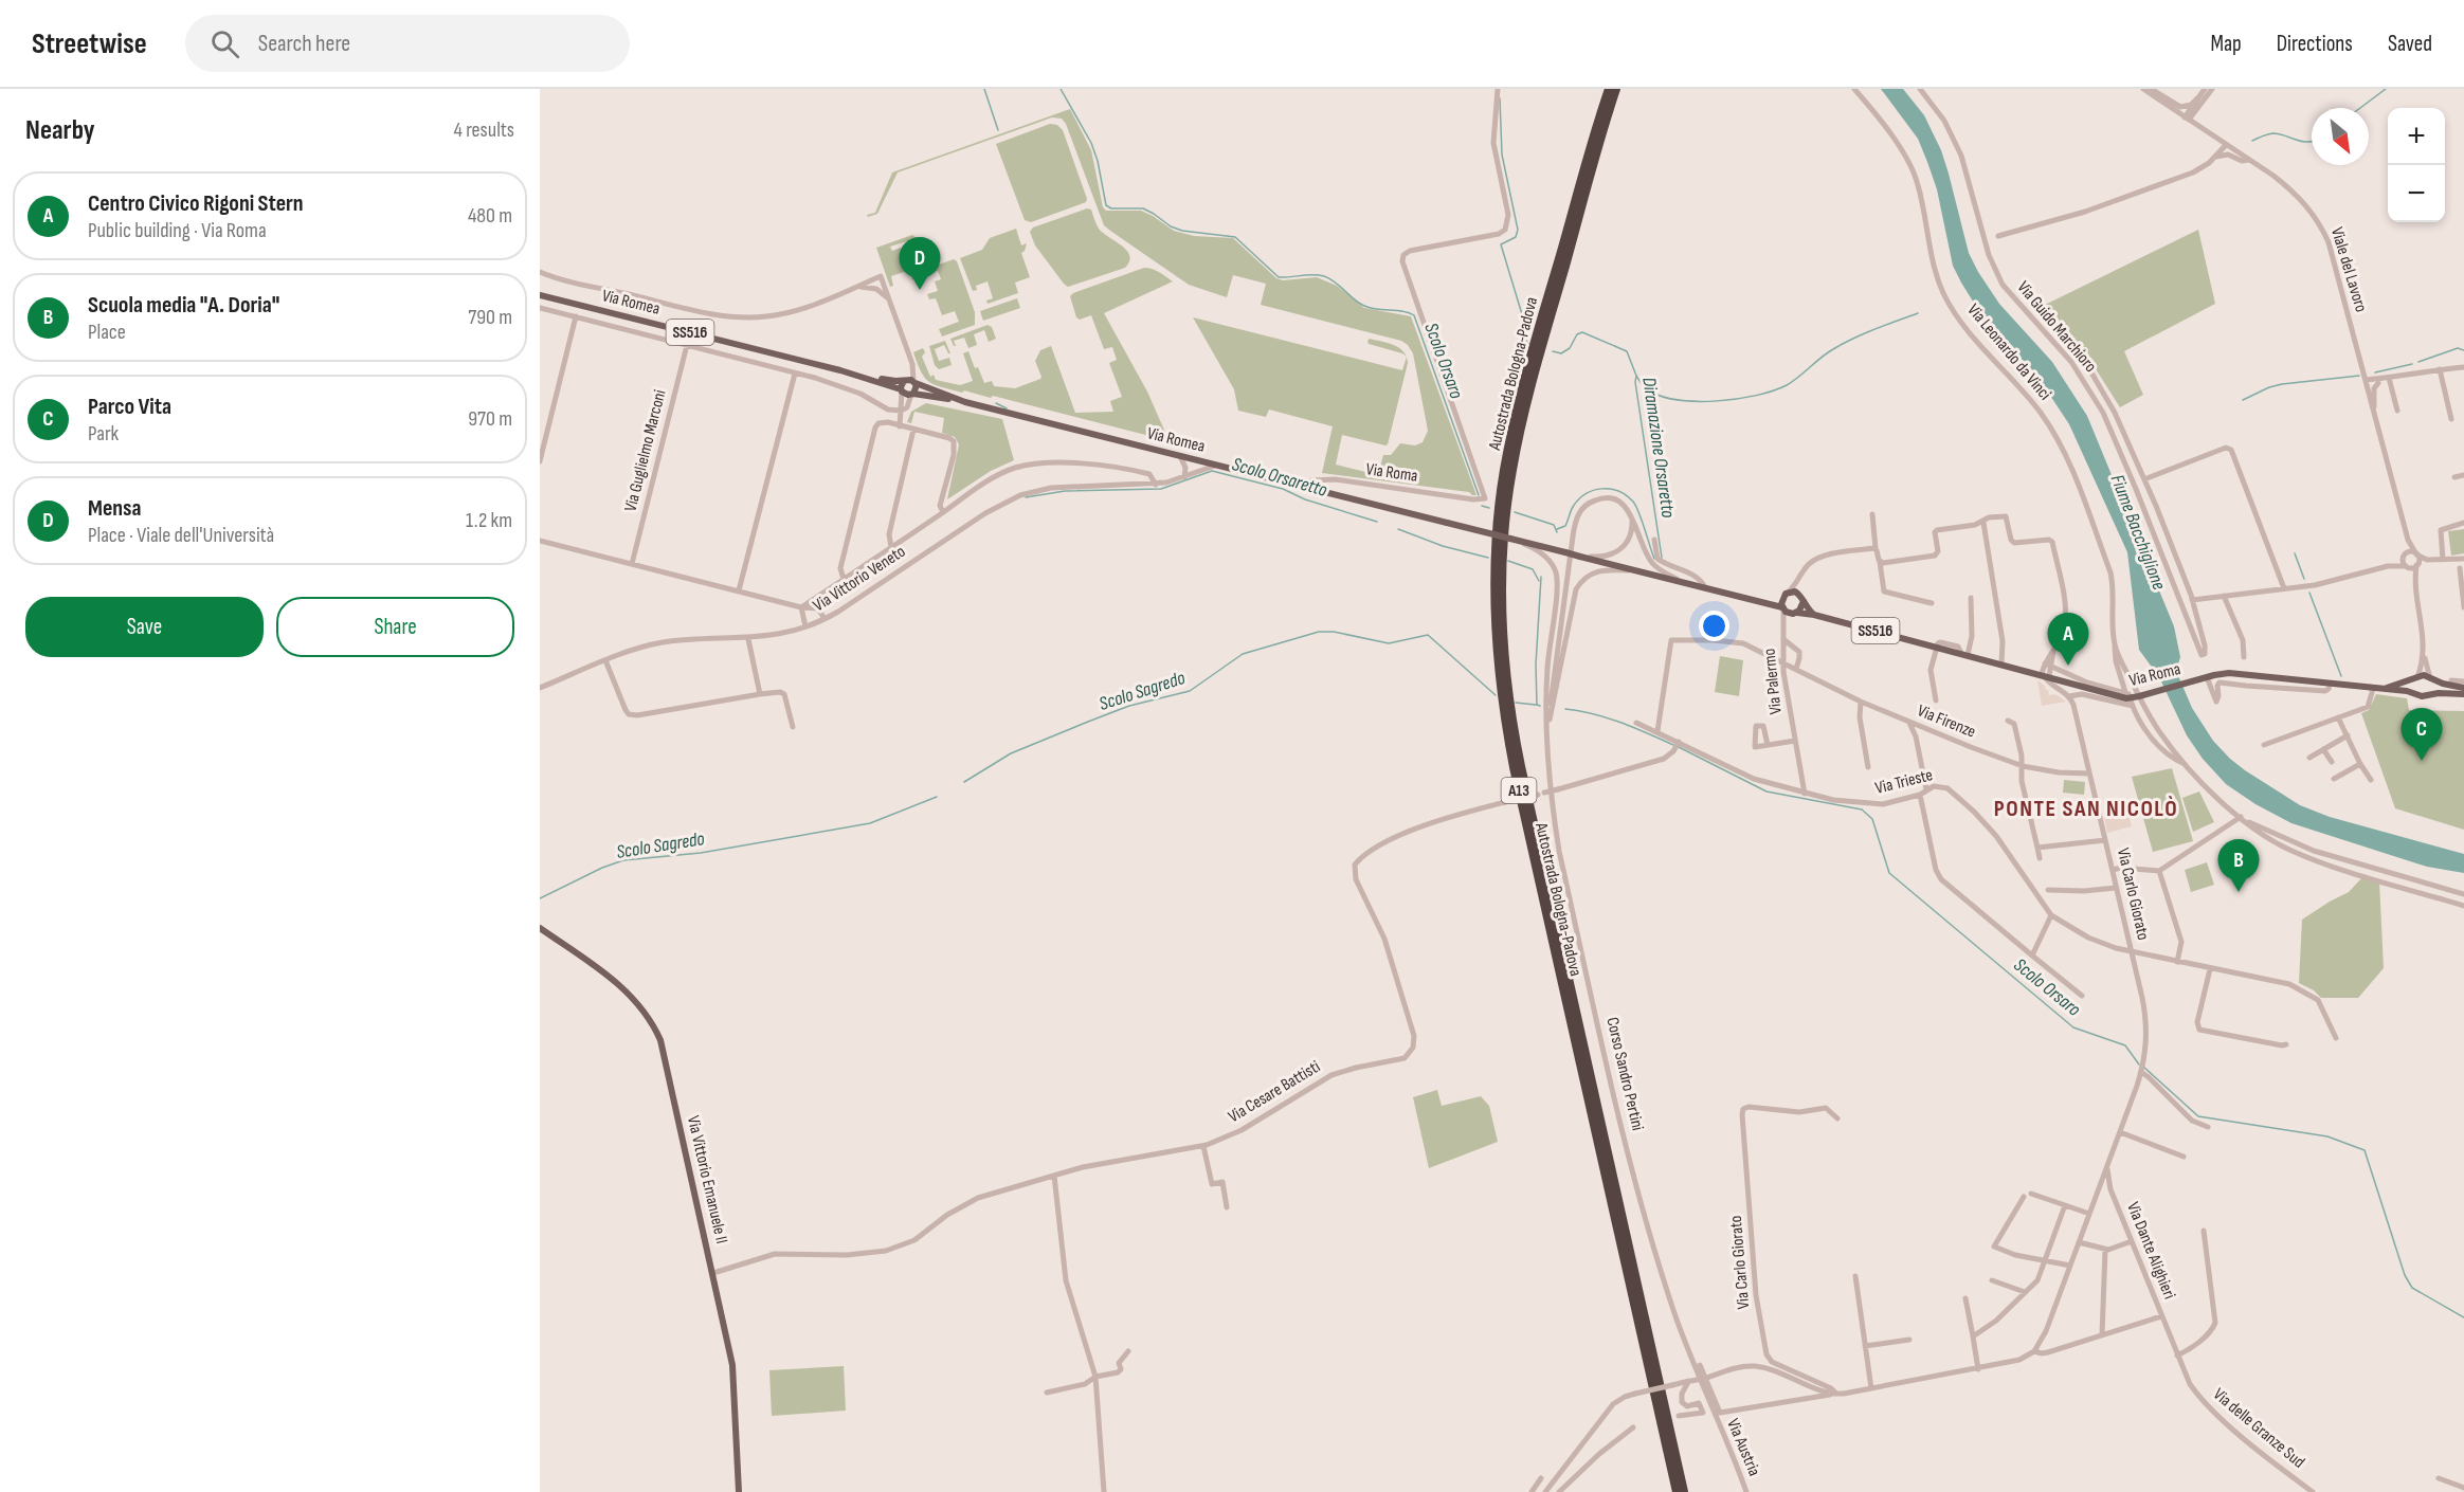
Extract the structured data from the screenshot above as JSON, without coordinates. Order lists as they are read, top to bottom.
{
  "streets": {
    "highway": ["Autostrada Bologna-Padova", "A13"],
    "main road": [
      "Via Romea",
      "SS516",
      "Via Roma",
      "Via Vittorio Emanuele II"
    ],
    "street": [
      "Viale del Lavoro",
      "Via Guido Marchioro",
      "Via Leonardo da Vinci",
      "Via Guglielmo Marconi",
      "Via Vittorio Veneto",
      "Via Palermo",
      "Via Firenze",
      "Via Trieste",
      "Via Carlo Giorato",
      "Corso Sandro Pertini",
      "Via Cesare Battisti",
      "Via Dante Alighieri",
      "Via delle Granze Sud",
      "Via Austria"
    ]
  },
  "crossings": [
    ["Viale del Lavoro", "SS516"],
    ["Via Romea", "SS516"],
    ["Via Romea", "Via Roma"],
    ["Via Romea", "Via Vittorio Veneto"],
    ["Via Romea", "Corso Sandro Pertini"],
    ["SS516", "Via Roma"],
    ["SS516", "Via Palermo"],
    ["SS516", "Corso Sandro Pertini"],
    ["Via Leonardo da Vinci", "Via Roma"],
    ["Via Roma", "Via Palermo"],
    ["Via Roma", "Via Carlo Giorato"],
    ["Via Palermo", "Via Firenze"],
    ["Via Palermo", "Via Trieste"],
    ["Via Firenze", "Via Trieste"],
    ["Via Firenze", "Via Carlo Giorato"],
    ["Via Trieste", "Via Carlo Giorato"],
    ["Via Trieste", "Via Cesare Battisti"],
    ["Via Carlo Giorato", "Via Dante Alighieri"],
    ["Corso Sandro Pertini", "Via Austria"],
    ["Via Cesare Battisti", "Via Vittorio Emanuele II"],
    ["Via Dante Alighieri", "Via delle Granze Sud"]
  ],
  "districts": ["PONTE SAN NICOLÒ"],
  "water": [
    "Scolo Orsaro",
    "Diramazione Orsaretto",
    "Scolo Orsaretto",
    "Fiume Bacchiglione",
    "Scolo Sagredo"
  ],
  "north": "bottom right",
  "page": {
    "header": "Streetwise",
    "search": "Search here",
    "nav": ["Map", "Directions", "Saved"],
    "heading": ["Nearby", "4 results"],
    "map_buttons": ["+", "−"],
    "list": [
      {
        "mark": "A",
        "name": "Centro Civico Rigoni Stern",
        "note": "Public building · Via Roma",
        "value": "480 m"
      },
      {
        "mark": "B",
        "name": "Scuola media \"A. Doria\"",
        "note": "Place",
        "value": "790 m"
      },
      {
        "mark": "C",
        "name": "Parco Vita",
        "note": "Park",
        "value": "970 m"
      },
      {
        "mark": "D",
        "name": "Mensa",
        "note": "Place · Viale dell'Università",
        "value": "1.2 km"
      }
    ],
    "pins": [
      "D",
      "A",
      "C",
      "B"
    ],
    "buttons": ["Save", "Share"]
  }
}
